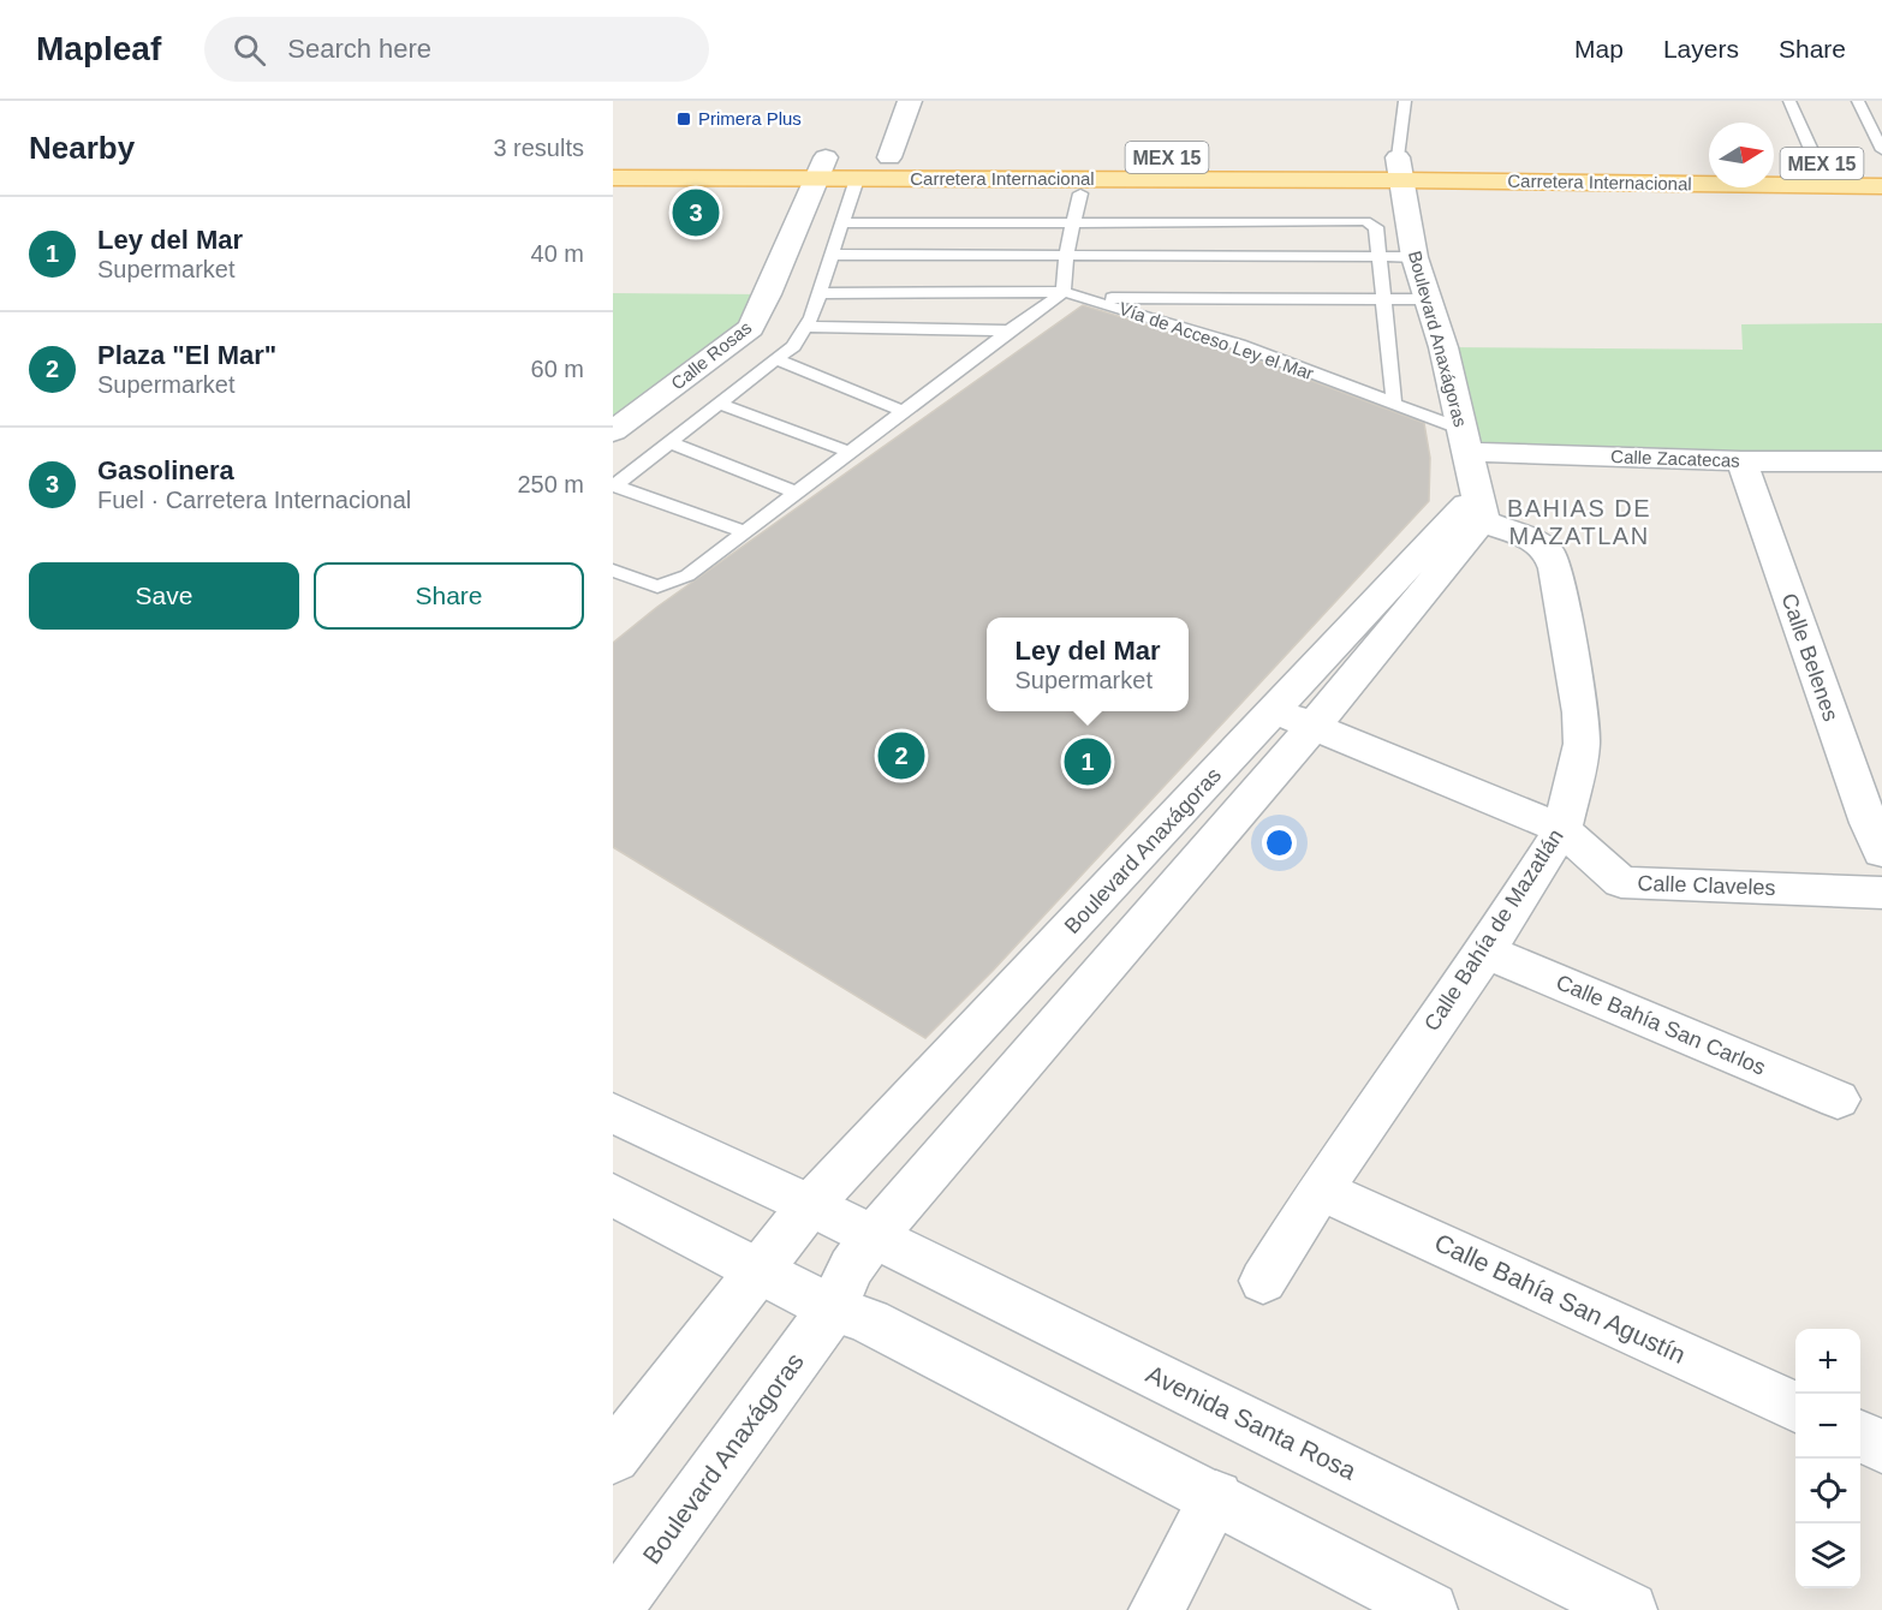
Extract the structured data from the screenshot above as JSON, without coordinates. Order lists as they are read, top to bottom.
{
  "streets": {
    "main road": ["MEX 15", "Carretera Internacional"],
    "street": [
      "Boulevard Anaxágoras",
      "Calle Rosas",
      "Calle Zacatecas",
      "Calle Belenes",
      "Calle Claveles",
      "Calle Bahía de Mazatlán",
      "Calle Bahía San Carlos",
      "Calle Bahía San Agustín",
      "Avenida Santa Rosa"
    ],
    "lane": ["Vía de Acceso Ley el Mar"]
  },
  "crossings": [
    ["Carretera Internacional", "Boulevard Anaxágoras"],
    ["Carretera Internacional", "Calle Rosas"],
    ["Boulevard Anaxágoras", "Vía de Acceso Ley el Mar"],
    ["Boulevard Anaxágoras", "Calle Zacatecas"],
    ["Boulevard Anaxágoras", "Calle Claveles"],
    ["Boulevard Anaxágoras", "Calle Bahía de Mazatlán"],
    ["Boulevard Anaxágoras", "Avenida Santa Rosa"],
    ["Vía de Acceso Ley el Mar", "Calle Zacatecas"],
    ["Calle Zacatecas", "Calle Belenes"],
    ["Calle Claveles", "Calle Bahía de Mazatlán"],
    ["Calle Bahía de Mazatlán", "Calle Bahía San Carlos"],
    ["Calle Bahía de Mazatlán", "Calle Bahía San Agustín"]
  ],
  "districts": ["BAHIAS DE MAZATLAN"],
  "places": {
    "transit": ["Primera Plus"]
  },
  "north": "right",
  "page": {
    "header": "Mapleaf",
    "search": "Search here",
    "nav": ["Map", "Layers", "Share"],
    "heading": ["Nearby", "3 results"],
    "pins": ["3", "2", "1"],
    "list": [
      {
        "mark": "1",
        "name": "Ley del Mar",
        "note": "Supermarket",
        "value": "40 m"
      },
      {
        "mark": "2",
        "name": "Plaza \"El Mar\"",
        "note": "Supermarket",
        "value": "60 m"
      },
      {
        "mark": "3",
        "name": "Gasolinera",
        "note": "Fuel · Carretera Internacional",
        "value": "250 m"
      }
    ],
    "buttons": ["Save", "Share"],
    "popup": ["Ley del Mar", "Supermarket"],
    "map_buttons": ["+", "−"]
  }
}
